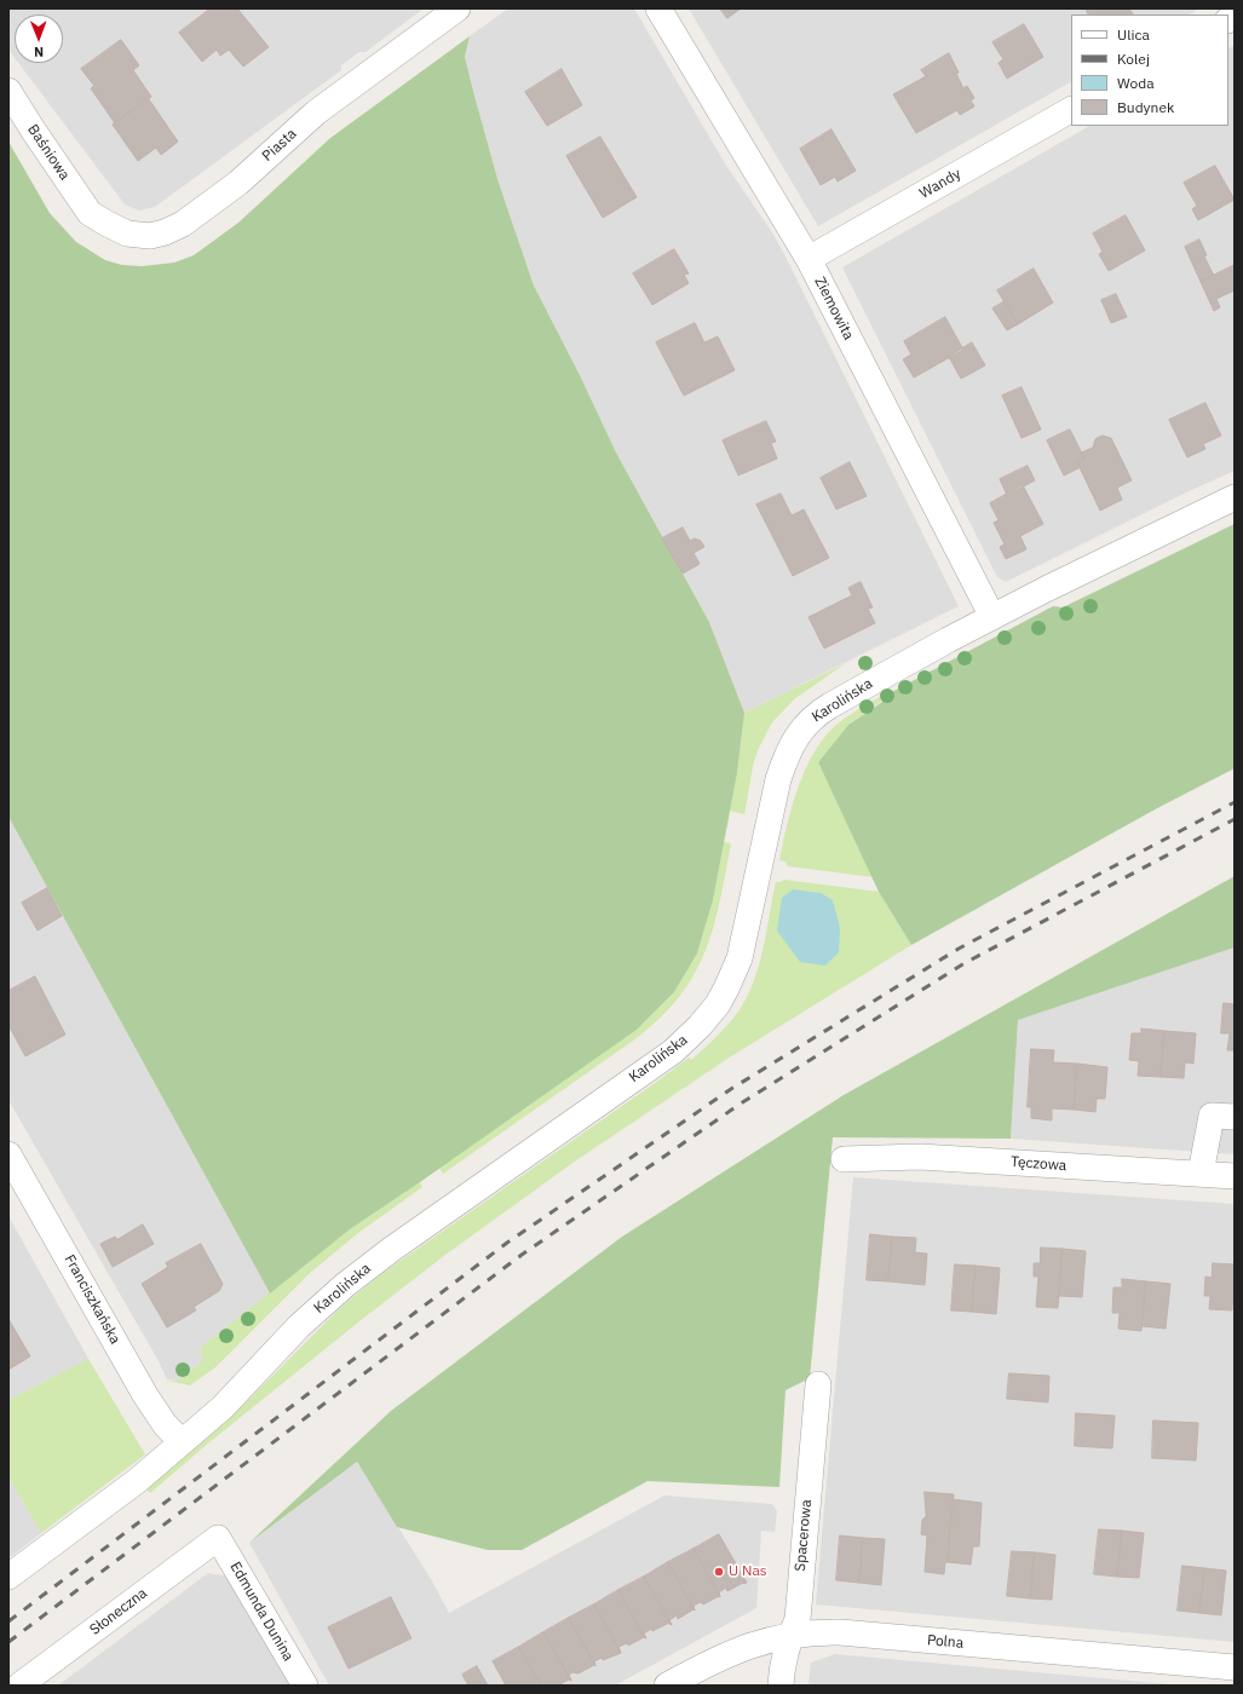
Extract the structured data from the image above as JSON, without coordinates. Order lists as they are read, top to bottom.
{
  "streets": {
    "street": [
      "Piasta",
      "Baśniowa",
      "Wandy",
      "Ziemowita",
      "Karolińska",
      "Tęczowa",
      "Franciszkańska",
      "Spacerowa",
      "Słoneczna",
      "Edmunda Dunina",
      "Polna"
    ]
  },
  "crossings": [
    ["Piasta", "Baśniowa"],
    ["Wandy", "Ziemowita"],
    ["Ziemowita", "Karolińska"],
    ["Karolińska", "Franciszkańska"],
    ["Spacerowa", "Polna"],
    ["Słoneczna", "Edmunda Dunina"]
  ],
  "places": ["U Nas"],
  "legend": [
    "Ulica",
    "Kolej",
    "Woda",
    "Budynek"
  ],
  "north": "bottom"
}
